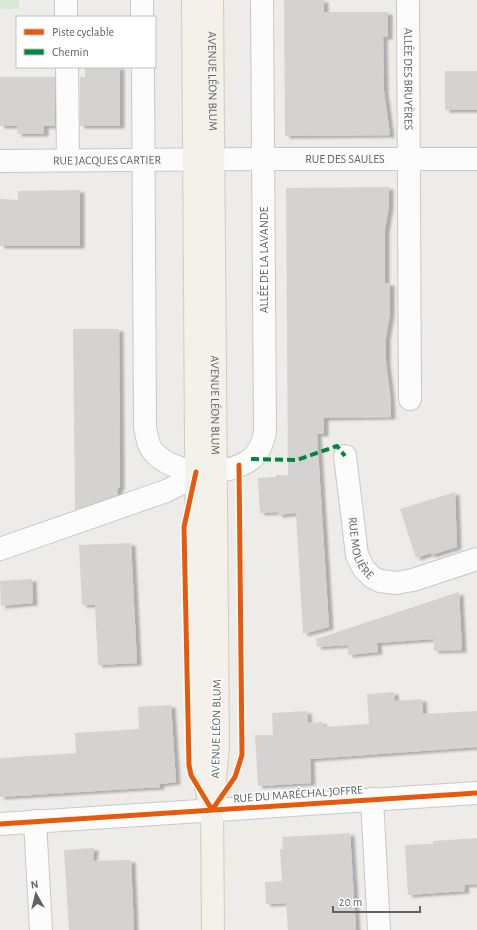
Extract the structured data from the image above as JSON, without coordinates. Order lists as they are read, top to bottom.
{
  "streets": {
    "main road": ["AVENUE LÉON BLUM"],
    "street": [
      "ALLÉE DES BRUYÈRES",
      "RUE DES SAULES",
      "RUE JACQUES CARTIER",
      "ALLÉE DE LA LAVANDE",
      "RUE MOLIÈRE",
      "RUE DU MARÉCHAL JOFFRE"
    ]
  },
  "crossings": [
    ["ALLÉE DES BRUYÈRES", "RUE DES SAULES"],
    ["AVENUE LÉON BLUM", "RUE DES SAULES"],
    ["AVENUE LÉON BLUM", "RUE JACQUES CARTIER"],
    ["AVENUE LÉON BLUM", "ALLÉE DE LA LAVANDE"],
    ["AVENUE LÉON BLUM", "RUE DU MARÉCHAL JOFFRE"],
    ["RUE DES SAULES", "RUE JACQUES CARTIER"],
    ["RUE DES SAULES", "ALLÉE DE LA LAVANDE"]
  ],
  "legend": ["Piste cyclable", "Chemin"],
  "scale_bar": "20 m",
  "north": "top"
}
